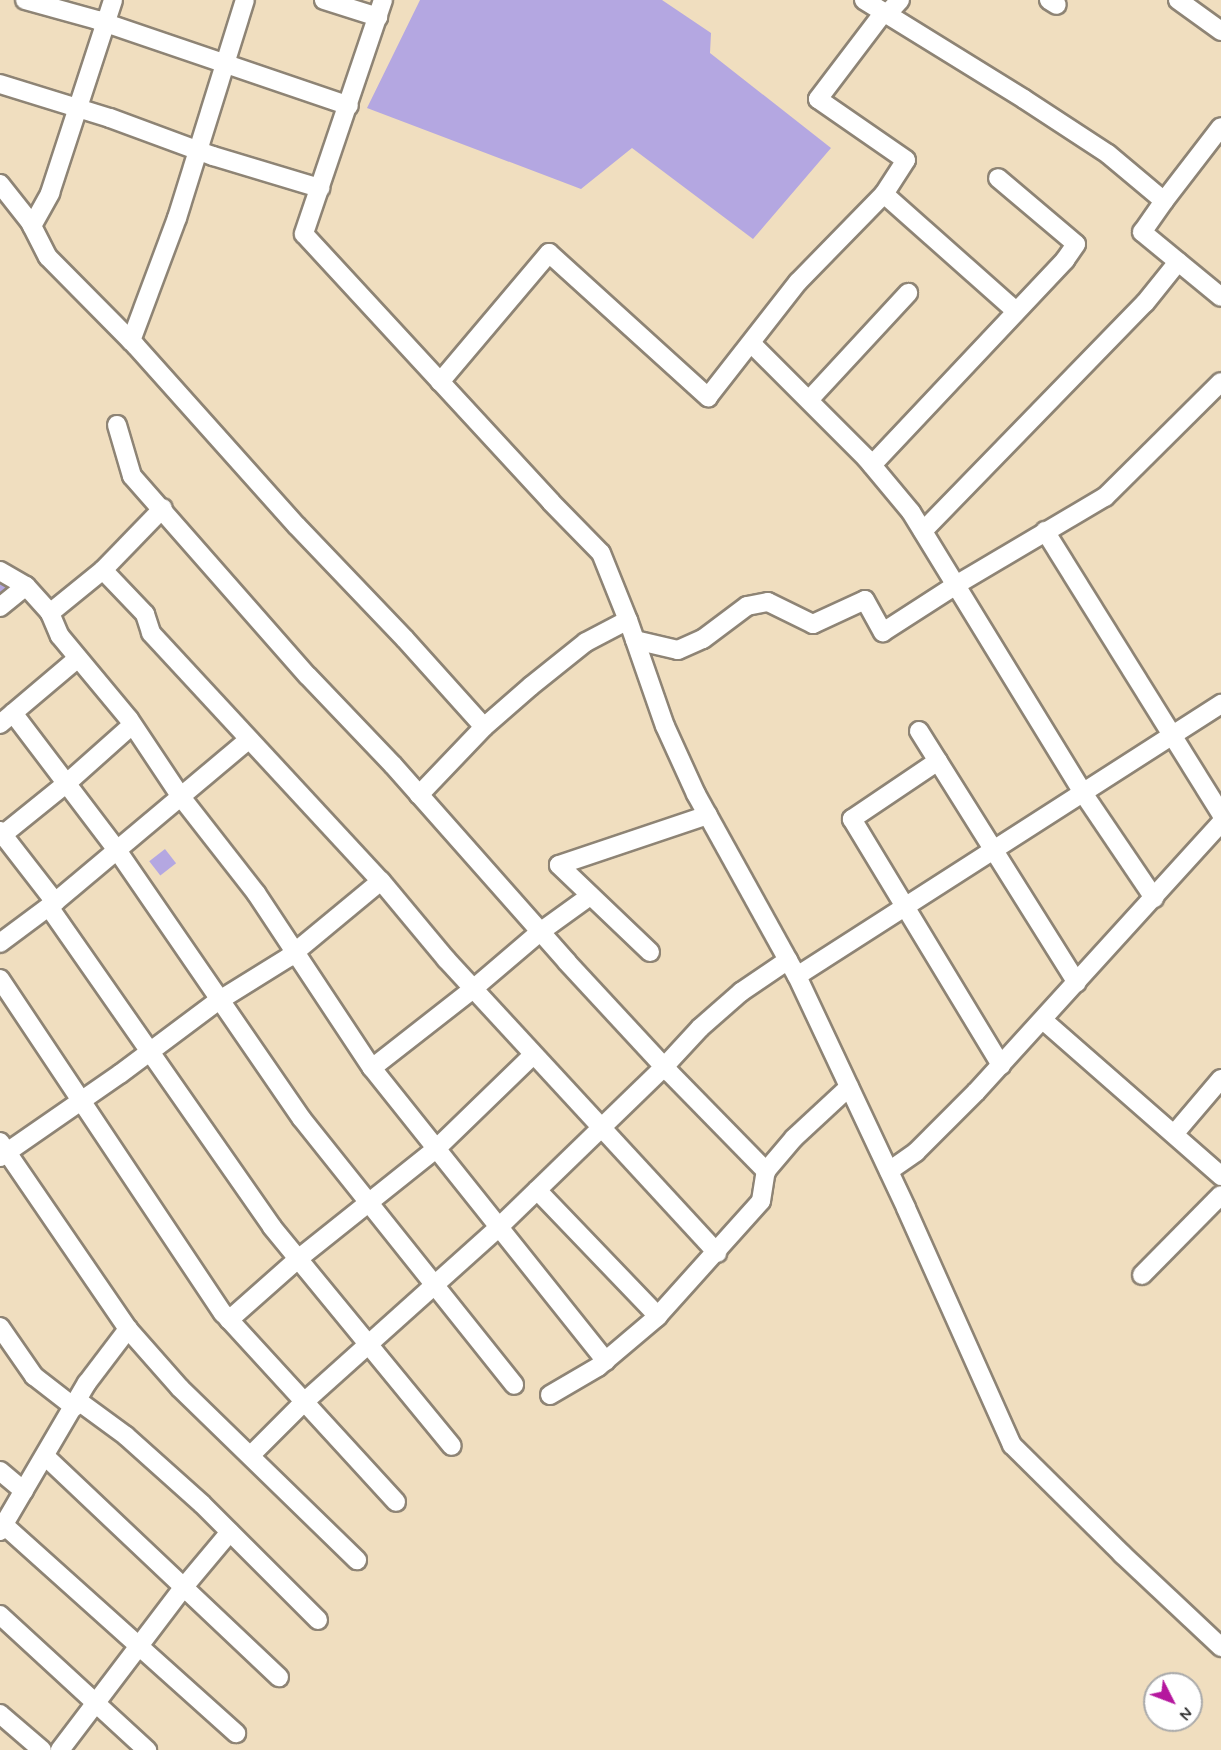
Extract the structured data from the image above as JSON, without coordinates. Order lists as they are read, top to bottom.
{
  "north": "bottom right"
}
